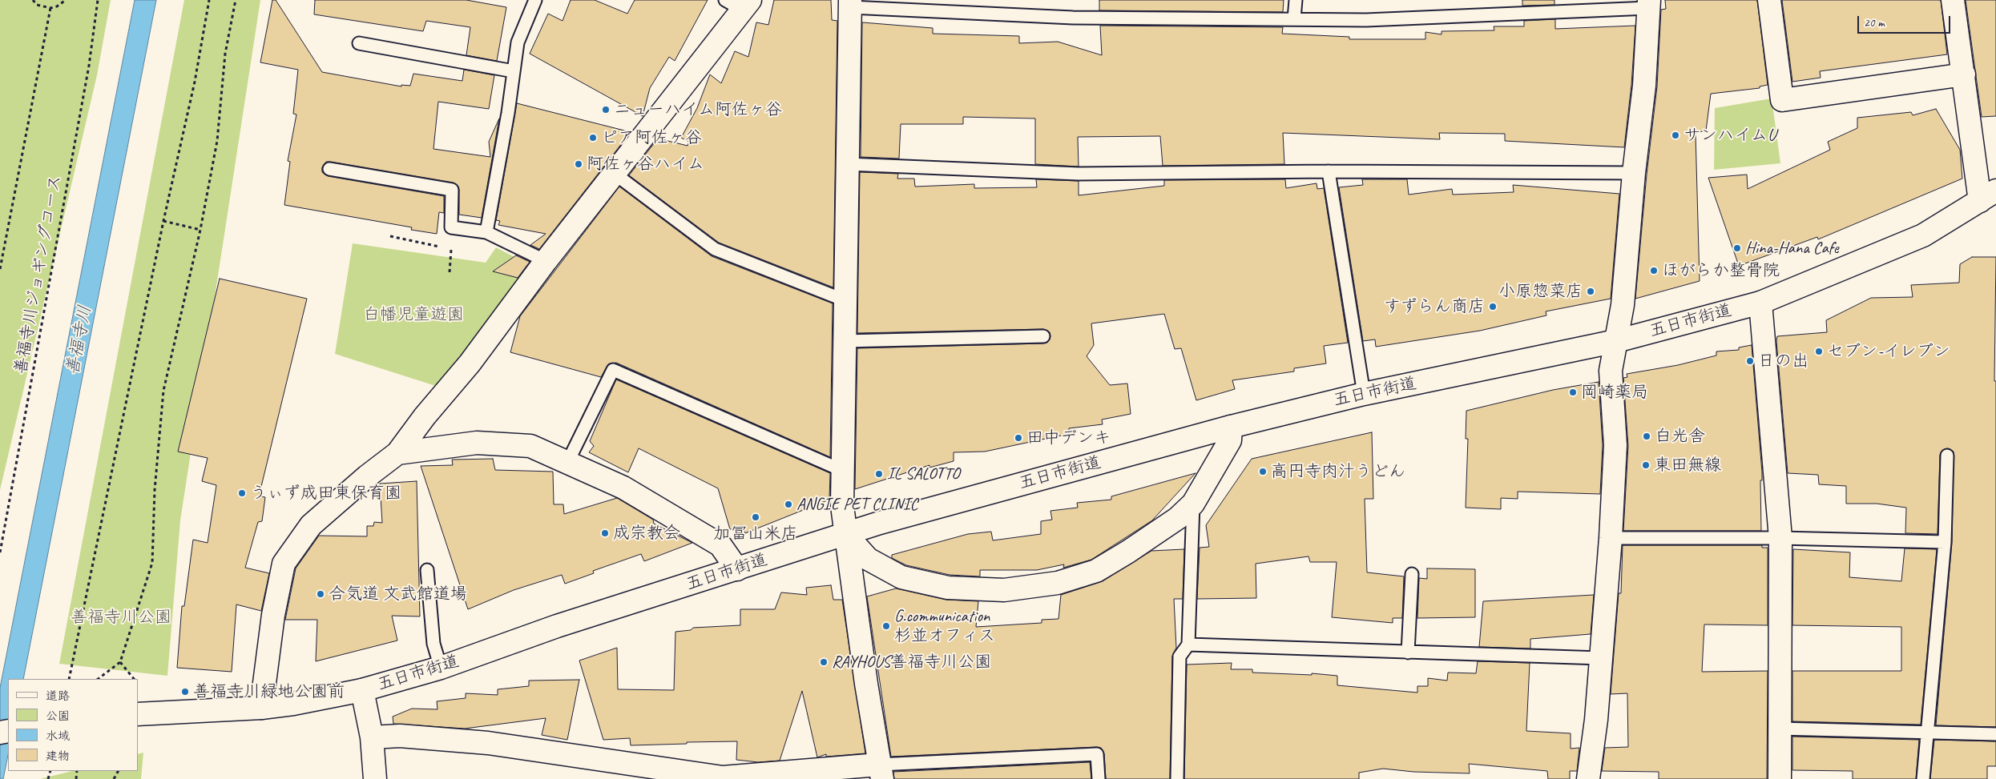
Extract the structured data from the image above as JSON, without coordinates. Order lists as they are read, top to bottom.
{
  "streets": {
    "street": ["五日市街道"],
    "path": ["善福寺川ジョギングコース"]
  },
  "water": ["善福寺川"],
  "parks": ["白幡児童遊園", "善福寺川公園"],
  "places": [
    "ニューハイム阿佐ヶ谷",
    "サンハイムU",
    "ピア阿佐ヶ谷",
    "阿佐ヶ谷ハイム",
    "Hina-Hana Cafe",
    "ほがらか整骨院",
    "小原惣菜店",
    "すずらん商店",
    "セブン-イレブン",
    "日の出",
    "岡崎薬局",
    "白光舎",
    "田中デンキ",
    "東田無線",
    "高円寺肉汁うどん",
    "IL SALOTTO",
    "うぃず成田東保育園",
    "ANGIE PET CLINIC",
    "加冨山米店",
    "成宗教会",
    "合気道 文武館道場",
    "G.communication 杉並オフィス",
    "RAYHOUS善福寺川公園",
    "善福寺川緑地公園前"
  ],
  "legend": [
    "道路",
    "公園",
    "水域",
    "建物"
  ],
  "scale_bar": "20 m"
}
